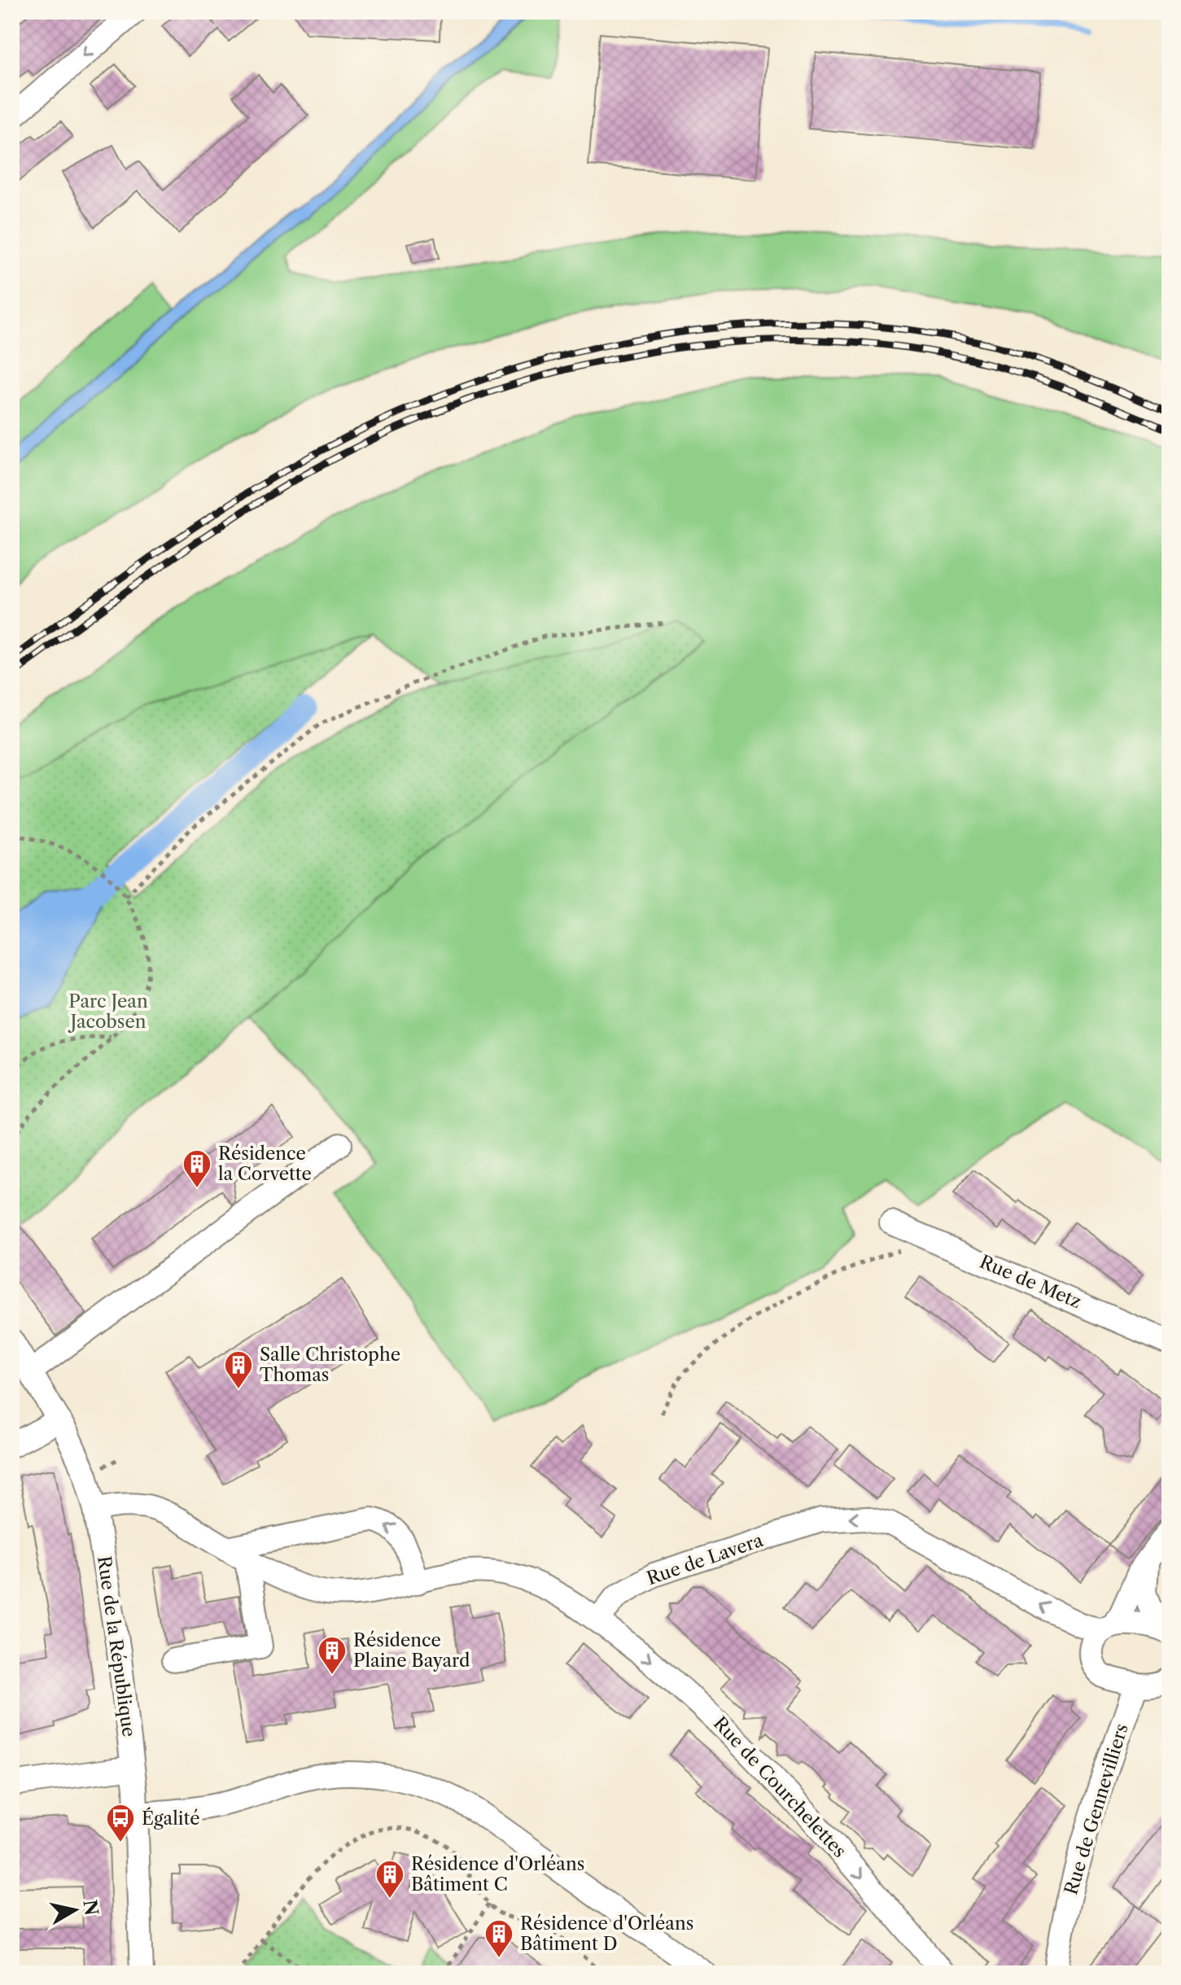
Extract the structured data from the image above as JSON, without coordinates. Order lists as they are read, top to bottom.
{
  "streets": {
    "street": [
      "Rue de Metz",
      "Rue de Lavera",
      "Rue de la République",
      "Rue de Courchelettes",
      "Rue de Gennevilliers"
    ]
  },
  "crossings": [
    ["Rue de Lavera", "Rue de Courchelettes"]
  ],
  "one_way": ["Rue de Lavera", "Rue de Courchelettes"],
  "parks": ["Parc Jean Jacobsen"],
  "places": {
    "building": [
      "Résidence la Corvette",
      "Salle Christophe Thomas",
      "Résidence Plaine Bayard",
      "Résidence d'Orléans Bâtiment C",
      "Résidence d'Orléans Bâtiment D"
    ],
    "bus stop": ["Égalité"]
  },
  "north": "right"
}
